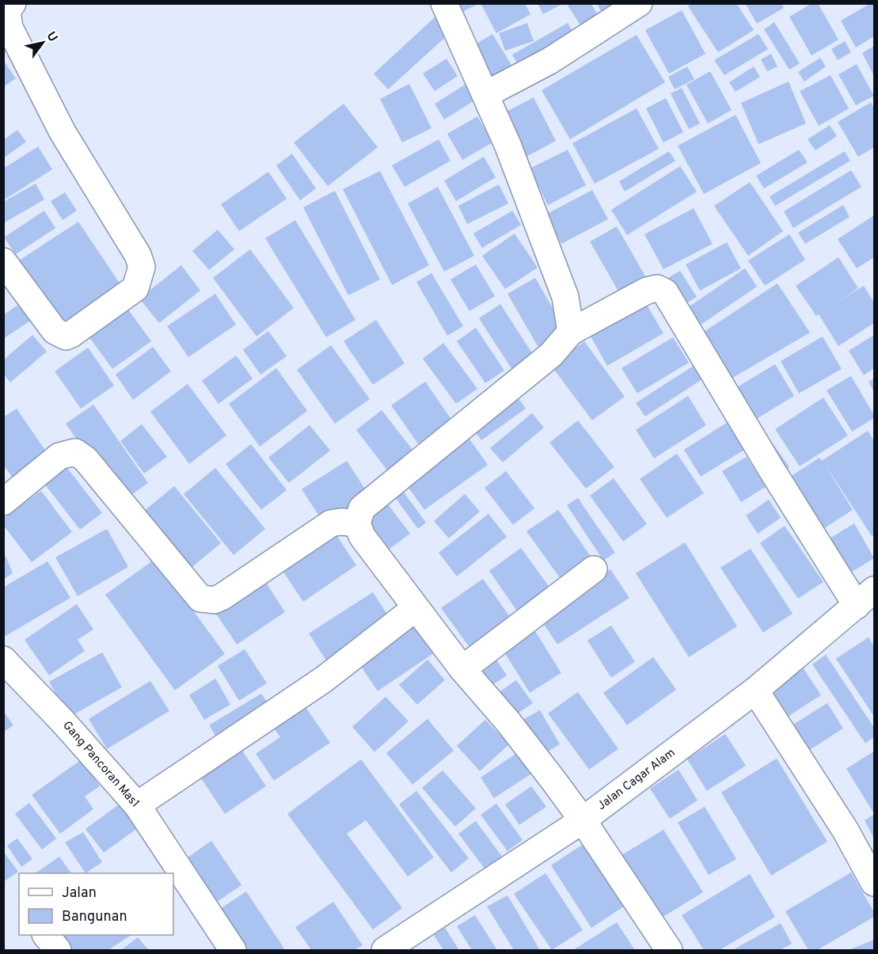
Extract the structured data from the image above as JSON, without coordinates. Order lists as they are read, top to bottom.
{
  "streets": {
    "street": ["Gang Pancoran Mas1", "Jalan Cagar Alam"]
  },
  "legend": ["Jalan", "Bangunan"],
  "north": "top right"
}
